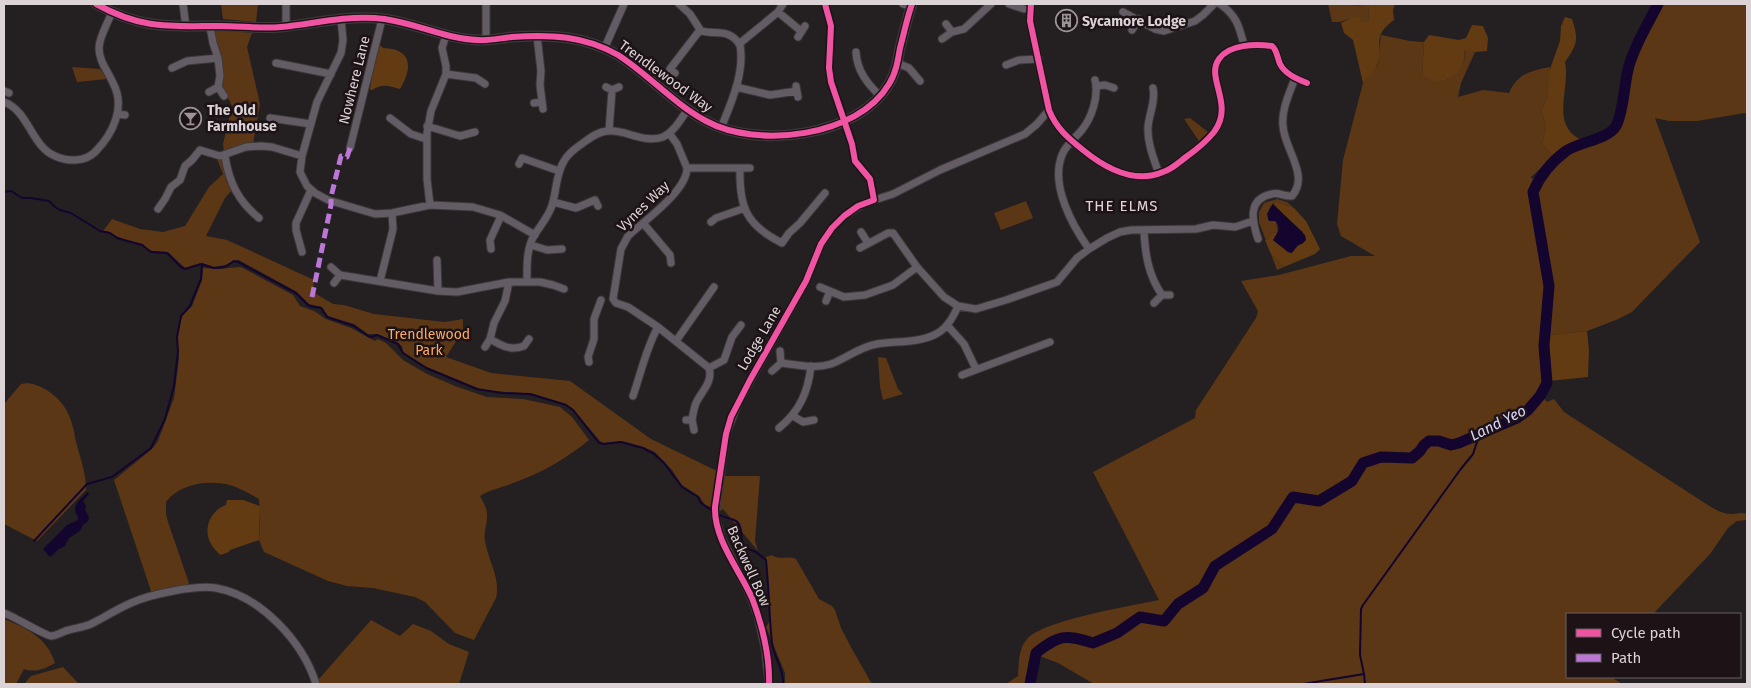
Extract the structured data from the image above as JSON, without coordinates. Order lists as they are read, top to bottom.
{
  "streets": {
    "street": [
      "Trendlewood Way",
      "Nowhere Lane",
      "Vynes Way",
      "Lodge Lane",
      "Backwell Bow"
    ]
  },
  "crossings": [
    ["Trendlewood Way", "Nowhere Lane"],
    ["Lodge Lane", "Backwell Bow"]
  ],
  "districts": ["THE ELMS"],
  "water": ["Land Yeo"],
  "parks": ["Trendlewood Park"],
  "places": {
    "building": ["Sycamore Lodge"],
    "bar": ["The Old Farmhouse"]
  },
  "legend": ["Cycle path", "Path"]
}
